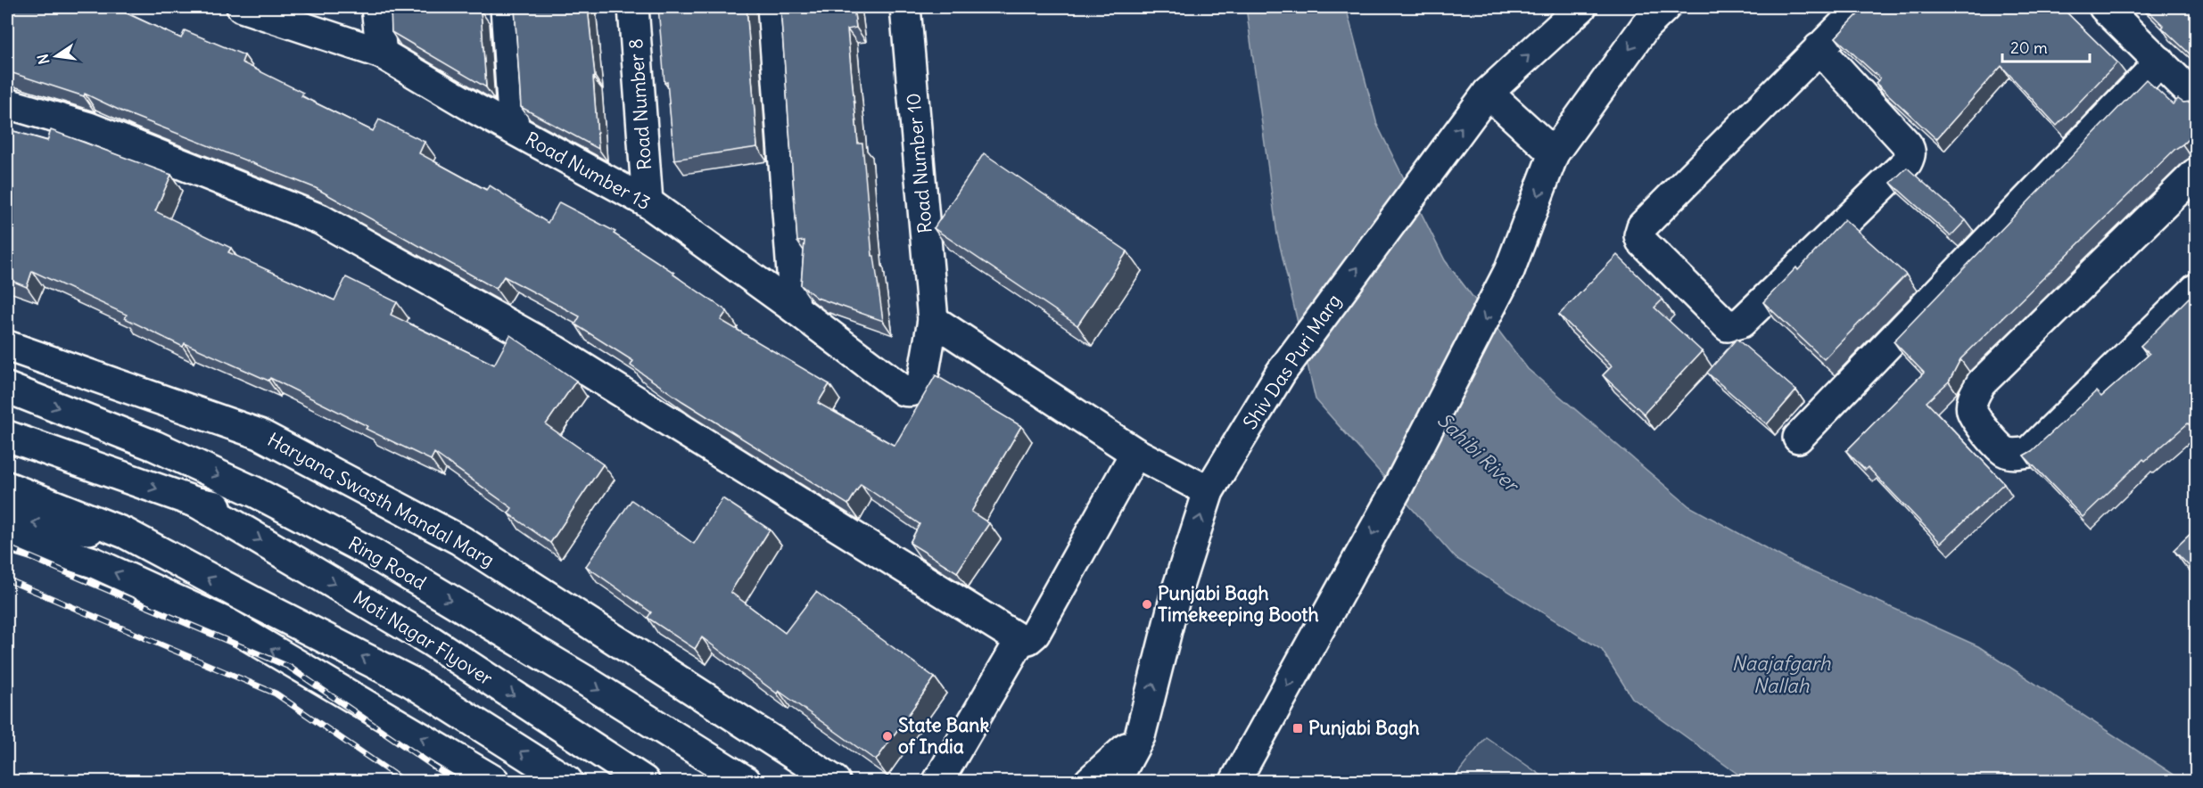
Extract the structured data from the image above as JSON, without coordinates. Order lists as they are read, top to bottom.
{
  "streets": {
    "street": [
      "Road Number 8",
      "Road Number 10",
      "Road Number 13",
      "Shiv Das Puri Marg",
      "Haryana Swasth Mandal Marg",
      "Ring Road",
      "Moti Nagar Flyover"
    ]
  },
  "crossings": [
    ["Road Number 8", "Road Number 13"],
    ["Road Number 10", "Road Number 13"]
  ],
  "water": ["Sahibi River", "Naajafgarh Nallah"],
  "places": {
    "other": ["Punjabi Bagh Timekeeping Booth", "State Bank of India"],
    "transit": ["Punjabi Bagh"]
  },
  "scale_bar": "20 m",
  "north": "left"
}
